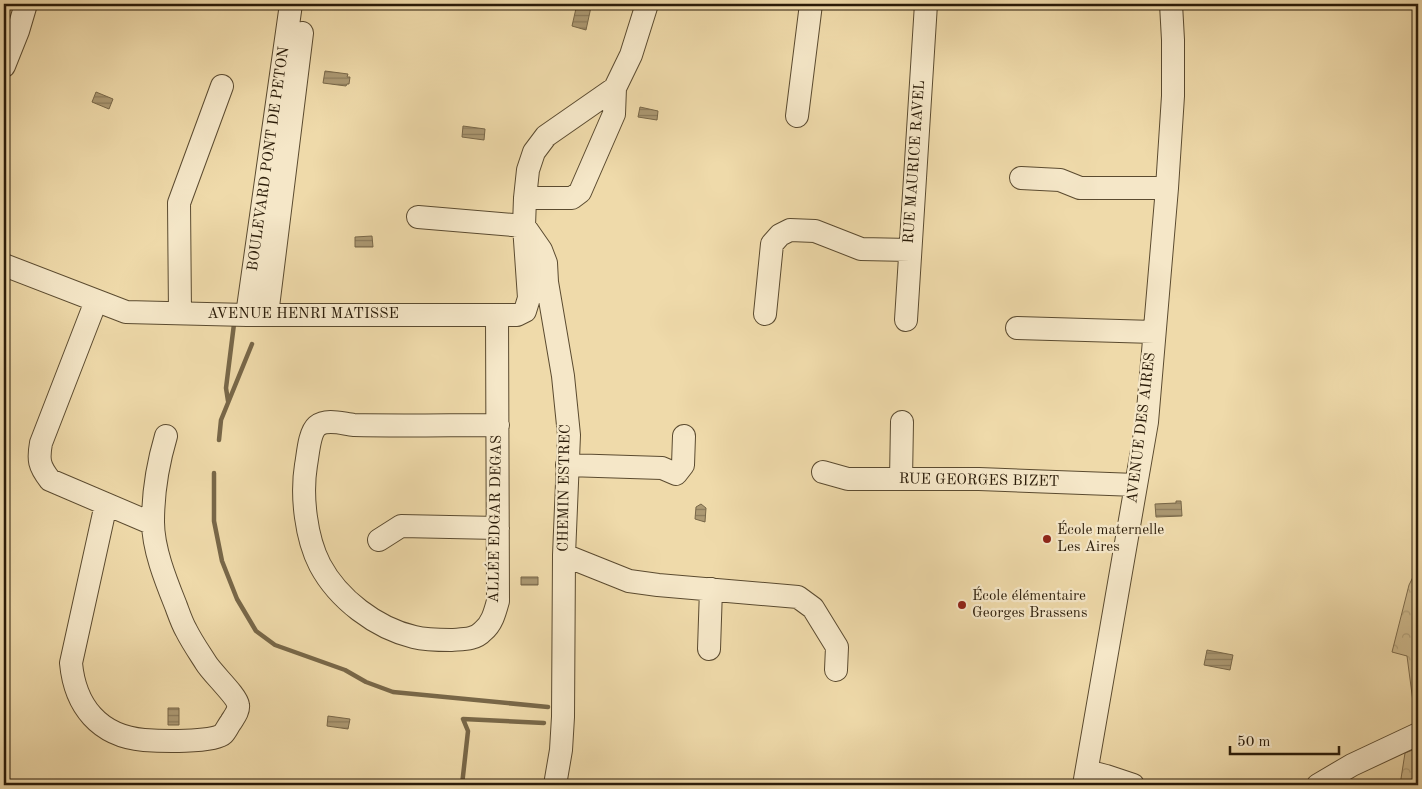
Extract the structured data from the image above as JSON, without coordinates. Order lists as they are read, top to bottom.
{
  "streets": {
    "street": [
      "BOULEVARD PONT DE PETON",
      "RUE MAURICE RAVEL",
      "AVENUE HENRI MATISSE",
      "AVENUE DES AIRES",
      "RUE GEORGES BIZET",
      "CHEMIN ESTREC",
      "ALLÉE EDGAR DEGAS"
    ]
  },
  "crossings": [
    ["BOULEVARD PONT DE PETON", "AVENUE HENRI MATISSE"],
    ["AVENUE HENRI MATISSE", "CHEMIN ESTREC"],
    ["AVENUE HENRI MATISSE", "ALLÉE EDGAR DEGAS"],
    ["AVENUE DES AIRES", "RUE GEORGES BIZET"]
  ],
  "places": ["École maternelle Les Aires", "École élémentaire Georges Brassens"],
  "scale_bar": "50 m"
}
